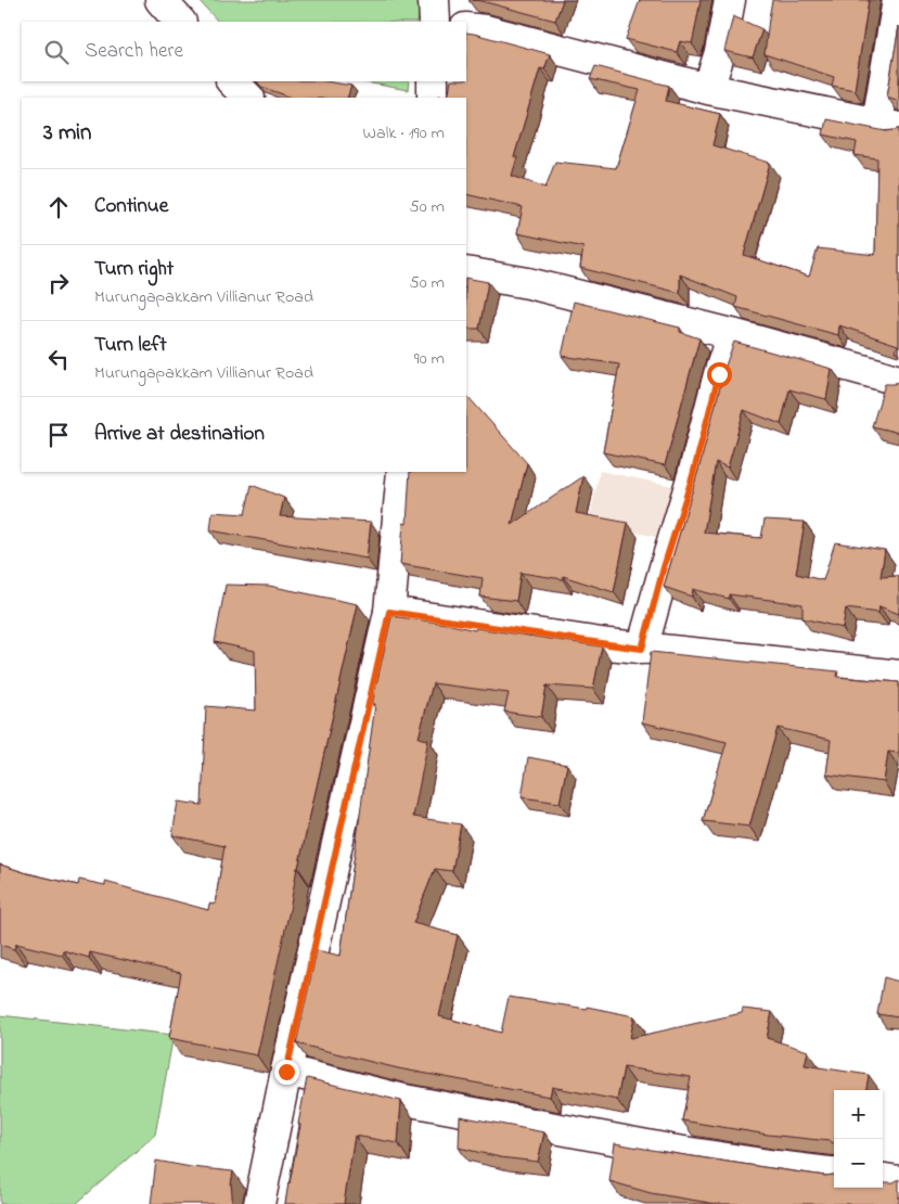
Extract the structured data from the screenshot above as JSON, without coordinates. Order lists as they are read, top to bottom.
{
  "page": {
    "search": "Search here",
    "heading": ["3 min", "Walk · 190 m"],
    "list": [
      ["Continue", "50 m"],
      ["Turn right", "Murungapakkam Villianur Road", "50 m"],
      ["Turn left", "Murungapakkam Villianur Road", "90 m"],
      "Arrive at destination"
    ],
    "map_buttons": ["+", "−"]
  }
}
